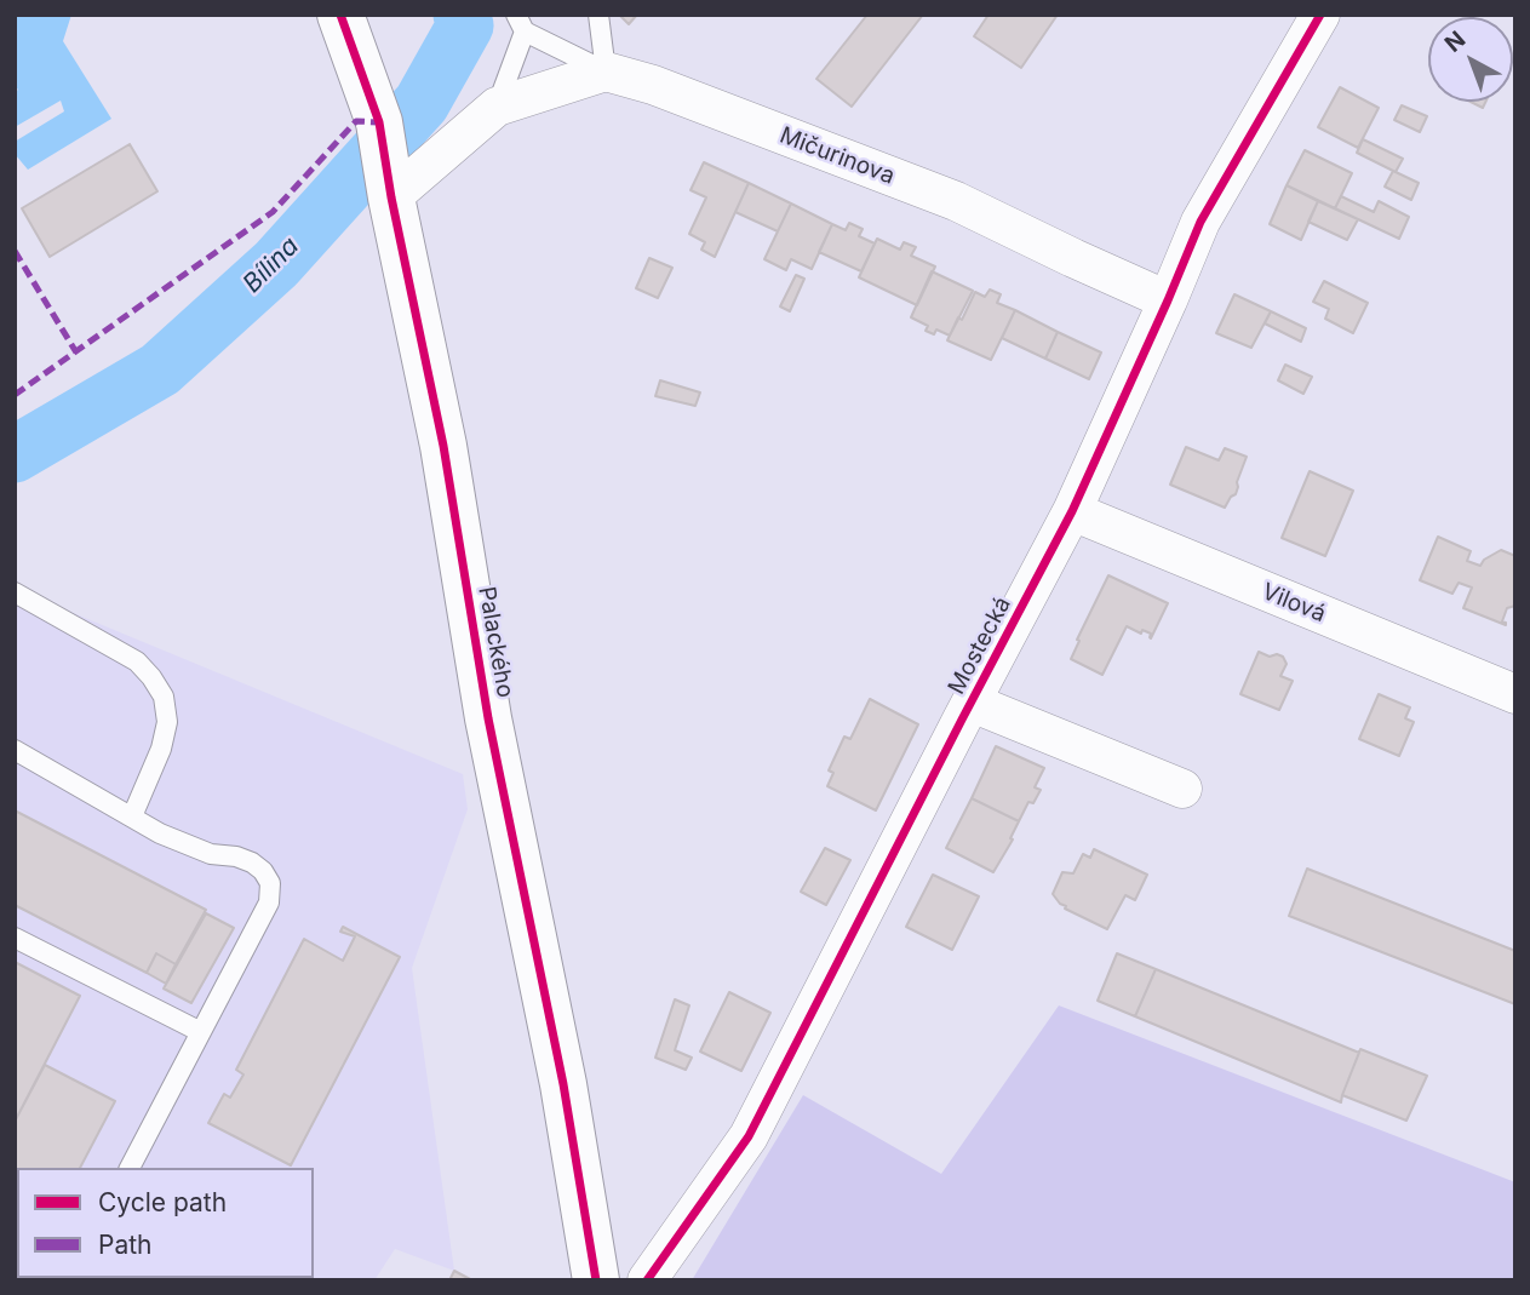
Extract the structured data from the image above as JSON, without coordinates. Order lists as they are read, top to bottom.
{
  "streets": {
    "street": [
      "Mičurinova",
      "Vilová",
      "Palackého",
      "Mostecká"
    ]
  },
  "crossings": [
    ["Mičurinova", "Mostecká"],
    ["Vilová", "Mostecká"]
  ],
  "water": ["Bílina"],
  "legend": ["Cycle path", "Path"],
  "north": "top left"
}
